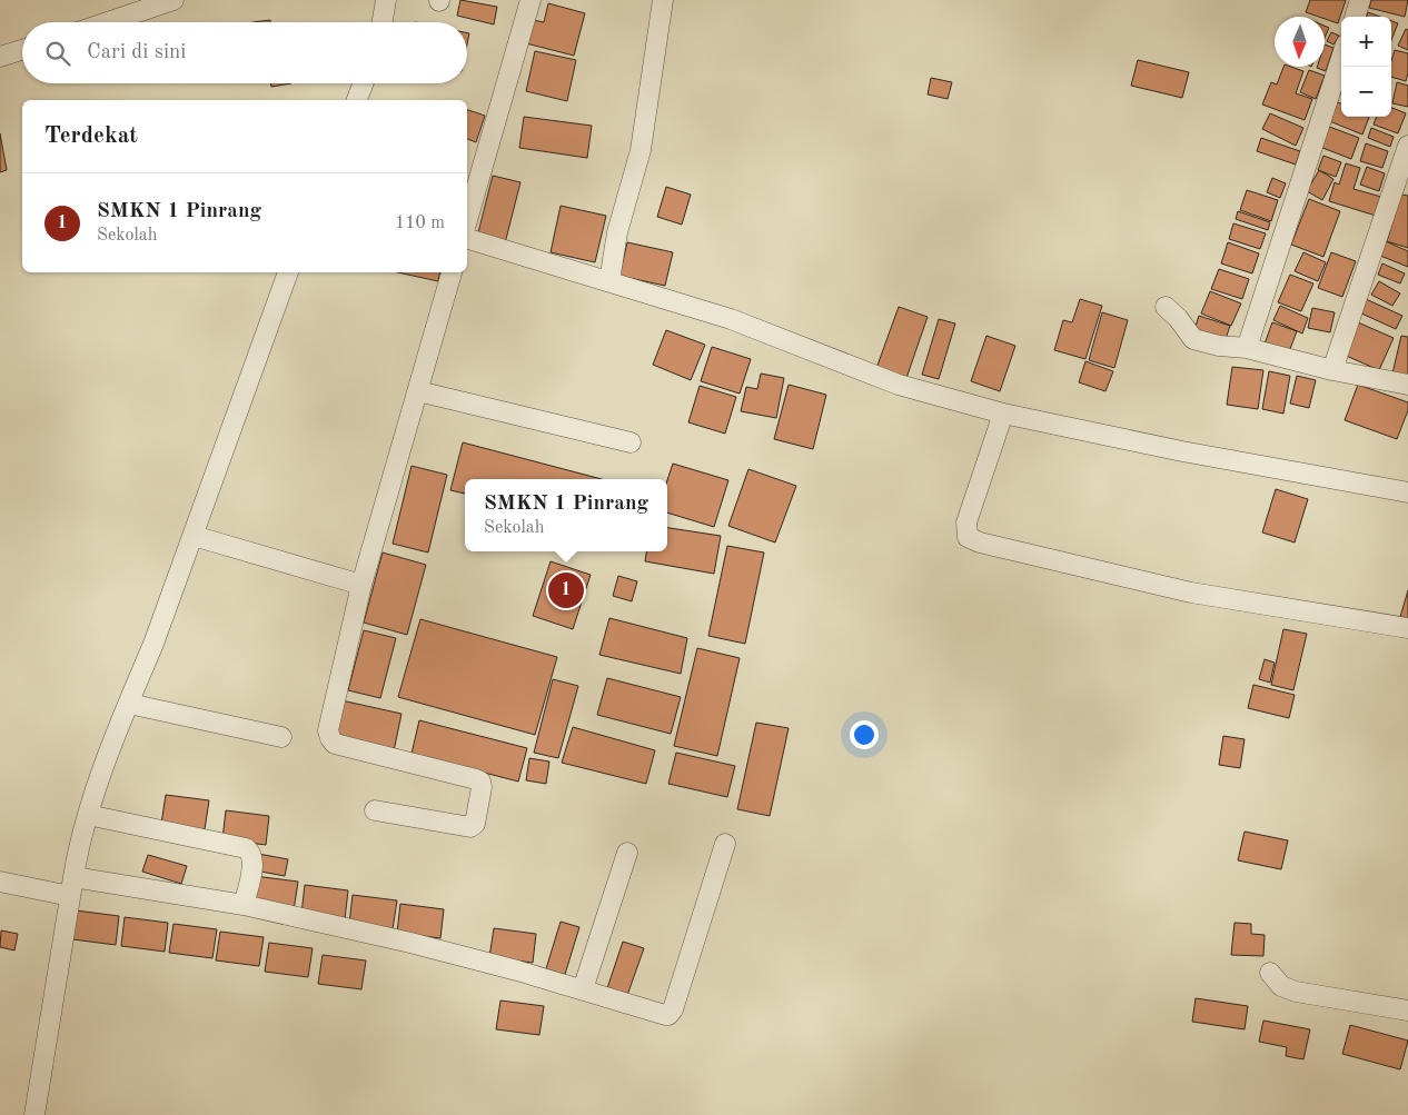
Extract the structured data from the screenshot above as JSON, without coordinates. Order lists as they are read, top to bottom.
{
  "north": "bottom",
  "page": {
    "map_buttons": ["+", "−"],
    "search": "Cari di sini",
    "heading": "Terdekat",
    "list": [
      {
        "mark": "1",
        "name": "SMKN 1 Pinrang",
        "note": "Sekolah",
        "value": "110 m"
      }
    ],
    "popup": ["SMKN 1 Pinrang", "Sekolah"],
    "pins": "1"
  }
}
